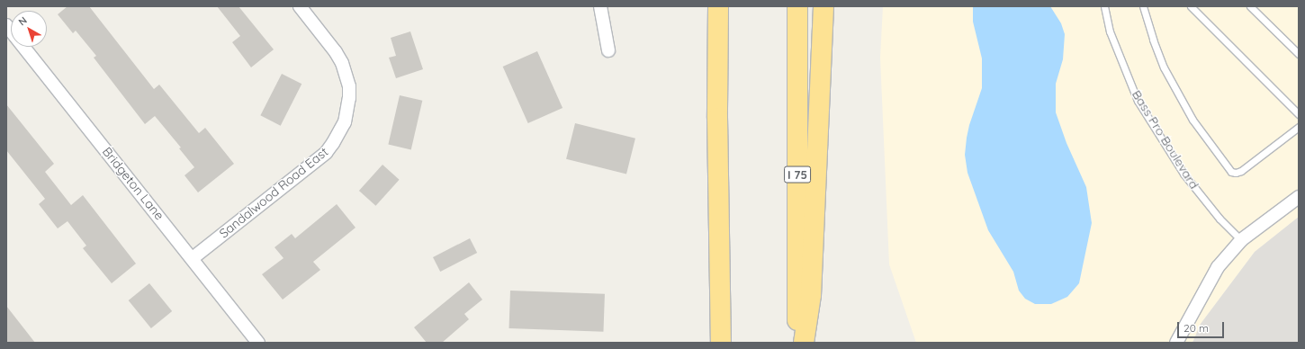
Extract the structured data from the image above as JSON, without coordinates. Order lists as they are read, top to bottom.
{
  "streets": {
    "highway": ["I 75"],
    "street": ["Bridgeton Lane", "Sandalwood Road East"],
    "lane": ["Bass Pro Boulevard"]
  },
  "crossings": [
    ["Bridgeton Lane", "Sandalwood Road East"]
  ],
  "scale_bar": "20 m",
  "north": "top left"
}
